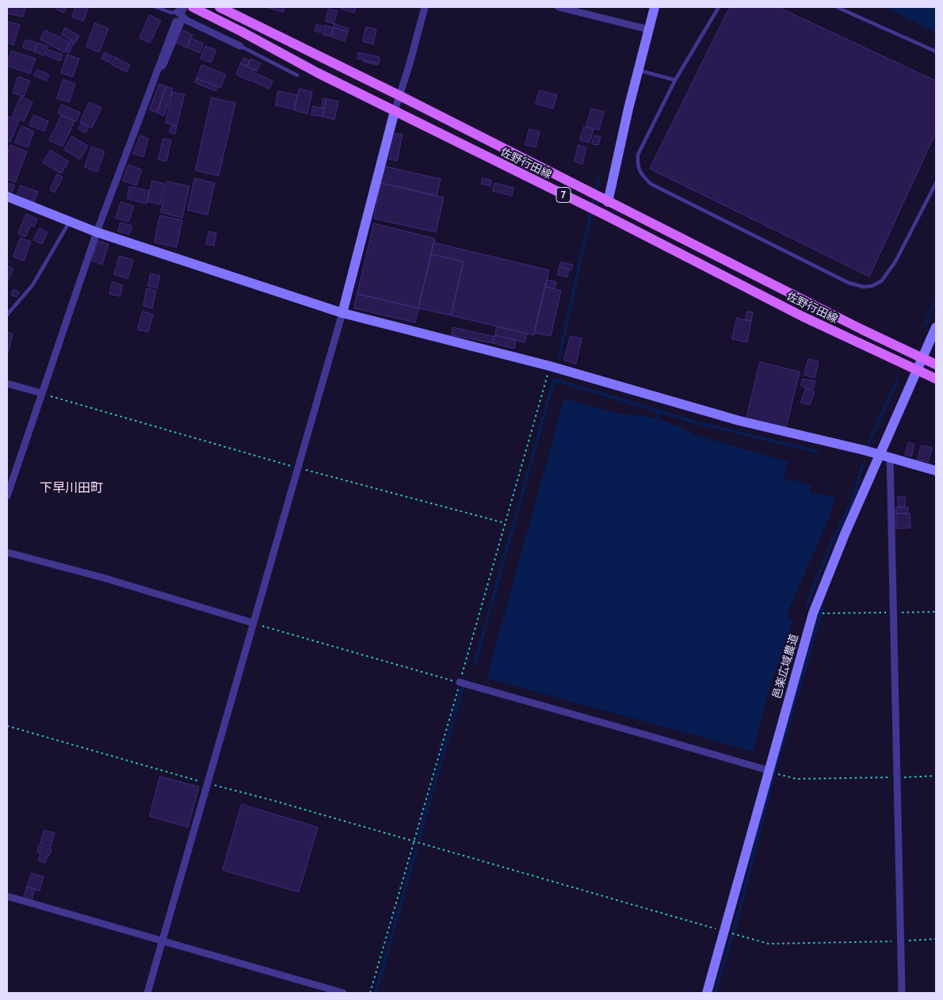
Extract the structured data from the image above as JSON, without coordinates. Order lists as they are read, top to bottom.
{
  "streets": {
    "main road": ["佐野行田線", "7"],
    "street": ["邑楽広域農道"]
  },
  "crossings": [
    ["佐野行田線", "邑楽広域農道"]
  ],
  "districts": ["下早川田町"]
}
